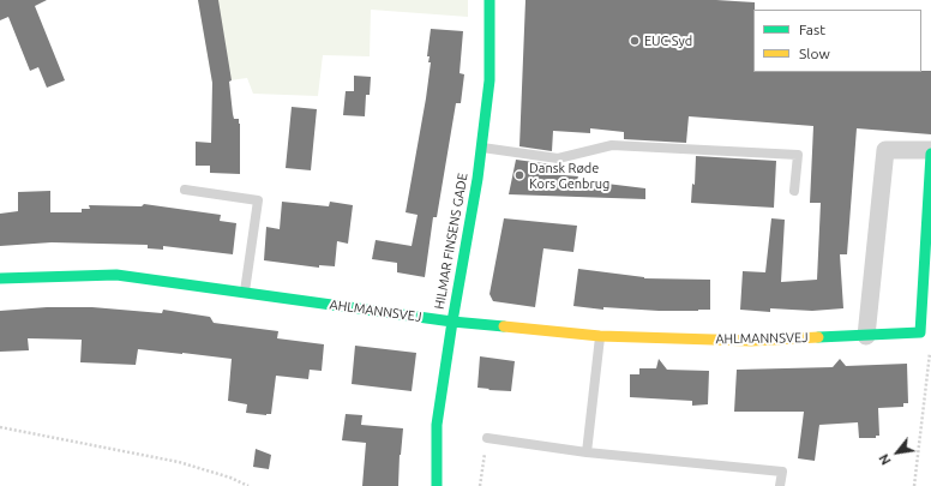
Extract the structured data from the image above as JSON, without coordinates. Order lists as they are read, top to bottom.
{
  "streets": {
    "street": ["HILMAR FINSENS GADE", "AHLMANNSVEJ"]
  },
  "crossings": [
    ["HILMAR FINSENS GADE", "AHLMANNSVEJ"]
  ],
  "places": ["EUC Syd", "Dansk Røde Kors Genbrug"],
  "legend": ["Fast", "Slow"],
  "north": "bottom left"
}
